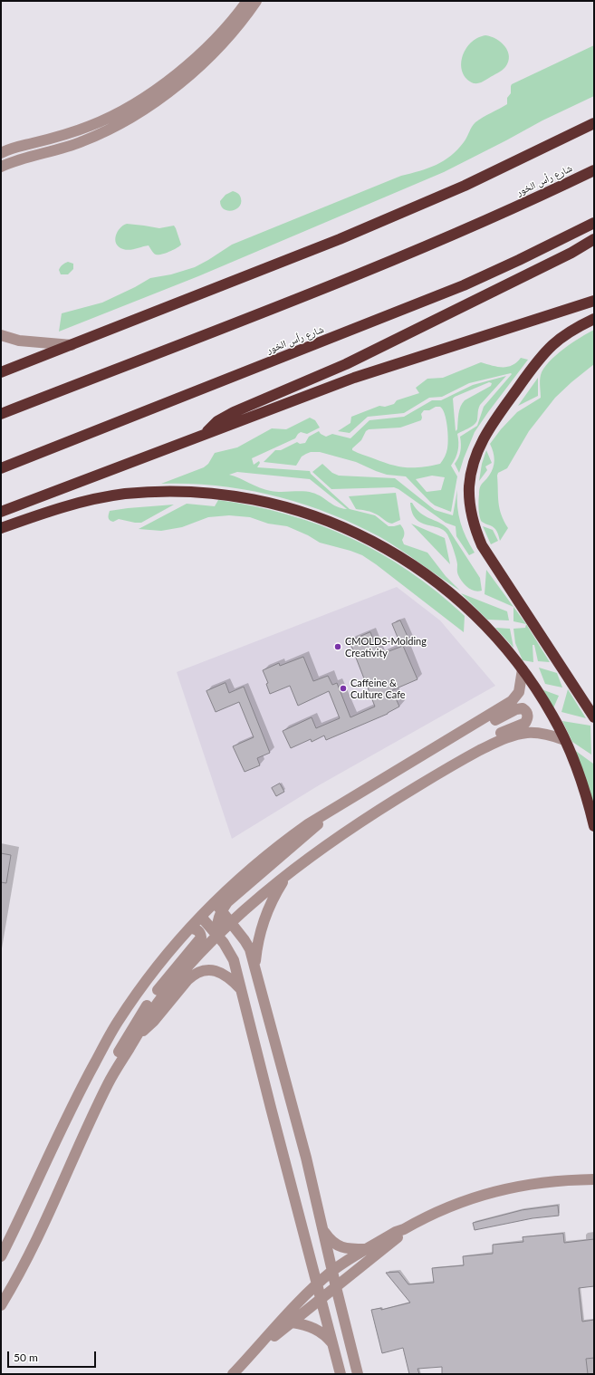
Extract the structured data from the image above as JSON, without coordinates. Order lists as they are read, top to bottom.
{
  "streets": {
    "highway": ["شارع رأس الخور"]
  },
  "places": ["CMOLDS-Molding Creativity", "Caffeine & Culture Cafe"],
  "scale_bar": "50 m"
}
